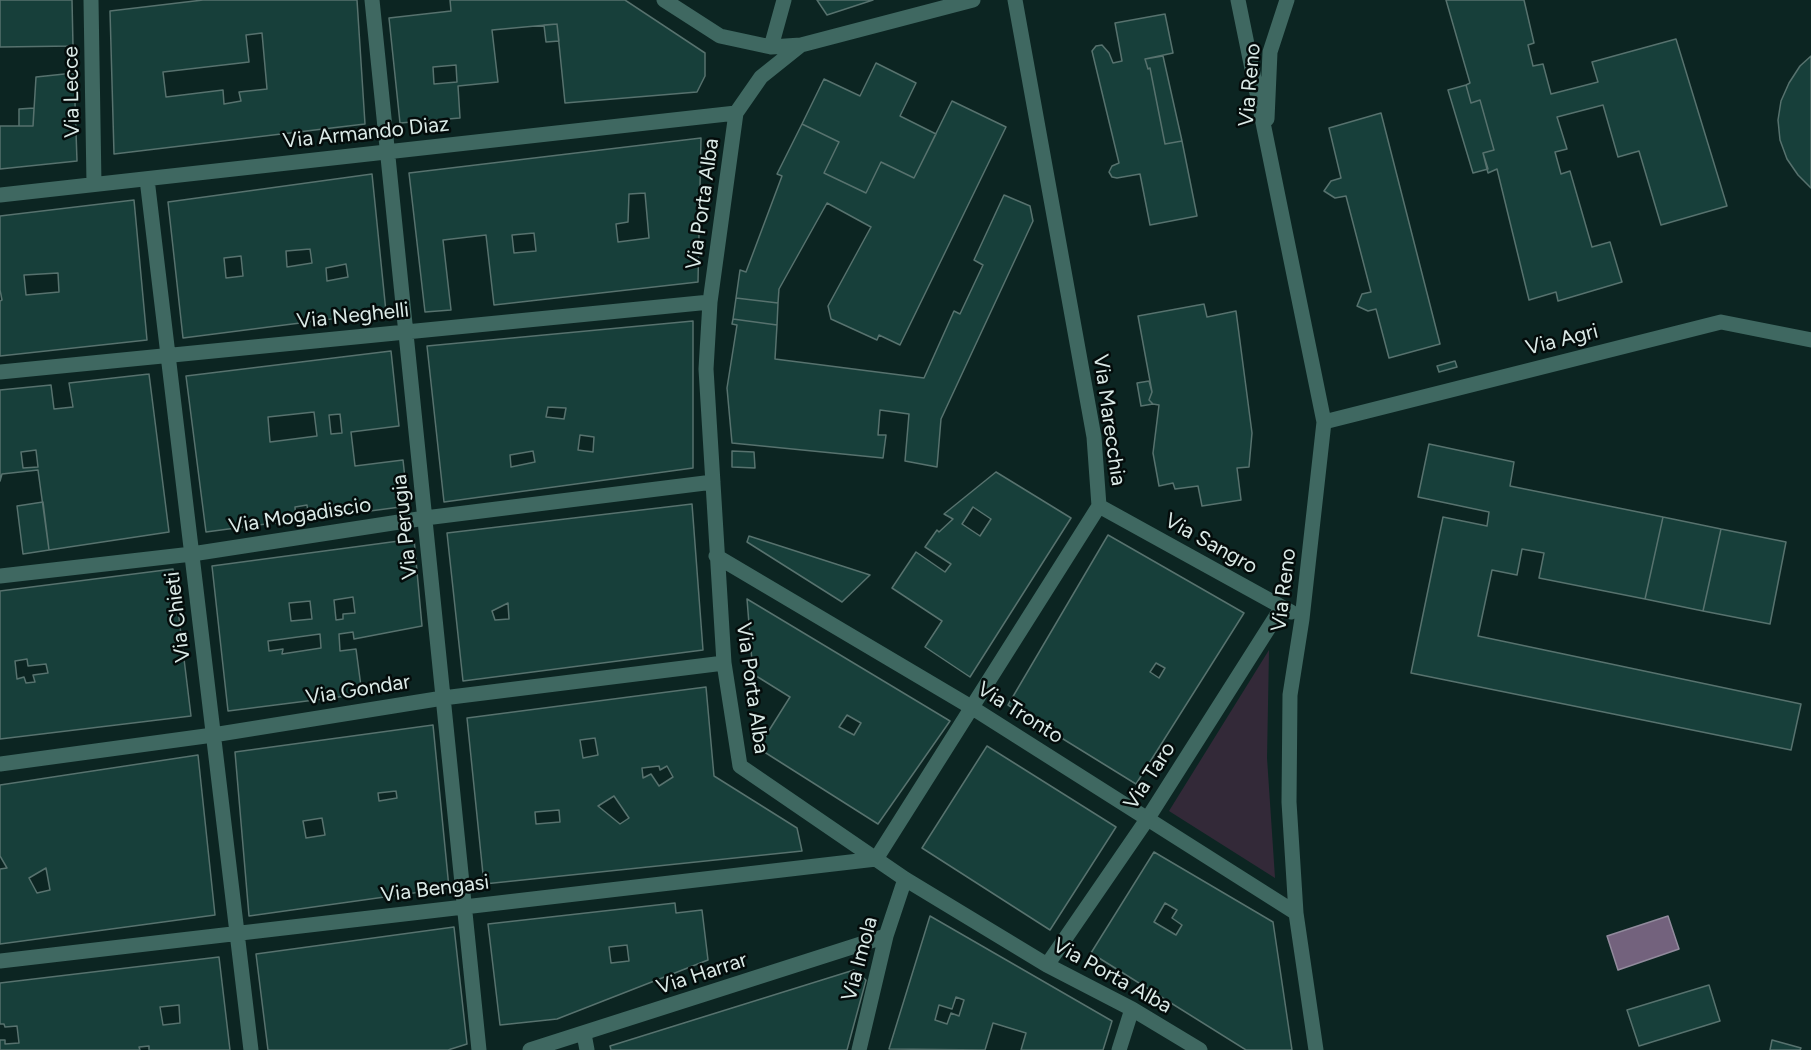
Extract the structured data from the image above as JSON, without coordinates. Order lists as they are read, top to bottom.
{
  "streets": {
    "street": [
      "Via Reno",
      "Via Lecce",
      "Via Armando Diaz",
      "Via Porta Alba",
      "Via Neghelli",
      "Via Agri",
      "Via Marecchia",
      "Via Mogadiscio",
      "Via Perugia",
      "Via Sangro",
      "Via Chieti",
      "Via Gondar",
      "Via Tronto",
      "Via Taro",
      "Via Bengasi",
      "Via Imola",
      "Via Harrar"
    ]
  },
  "crossings": [
    ["Via Reno", "Via Agri"],
    ["Via Reno", "Via Sangro"],
    ["Via Reno", "Via Tronto"],
    ["Via Lecce", "Via Armando Diaz"],
    ["Via Armando Diaz", "Via Porta Alba"],
    ["Via Armando Diaz", "Via Perugia"],
    ["Via Armando Diaz", "Via Chieti"],
    ["Via Porta Alba", "Via Neghelli"],
    ["Via Porta Alba", "Via Marecchia"],
    ["Via Porta Alba", "Via Mogadiscio"],
    ["Via Porta Alba", "Via Gondar"],
    ["Via Porta Alba", "Via Tronto"],
    ["Via Porta Alba", "Via Taro"],
    ["Via Porta Alba", "Via Bengasi"],
    ["Via Porta Alba", "Via Imola"],
    ["Via Neghelli", "Via Perugia"],
    ["Via Neghelli", "Via Chieti"],
    ["Via Marecchia", "Via Sangro"],
    ["Via Marecchia", "Via Tronto"],
    ["Via Marecchia", "Via Bengasi"],
    ["Via Mogadiscio", "Via Perugia"],
    ["Via Mogadiscio", "Via Chieti"],
    ["Via Perugia", "Via Gondar"],
    ["Via Perugia", "Via Bengasi"],
    ["Via Sangro", "Via Taro"],
    ["Via Chieti", "Via Gondar"],
    ["Via Chieti", "Via Bengasi"],
    ["Via Tronto", "Via Taro"],
    ["Via Imola", "Via Harrar"]
  ]
}
